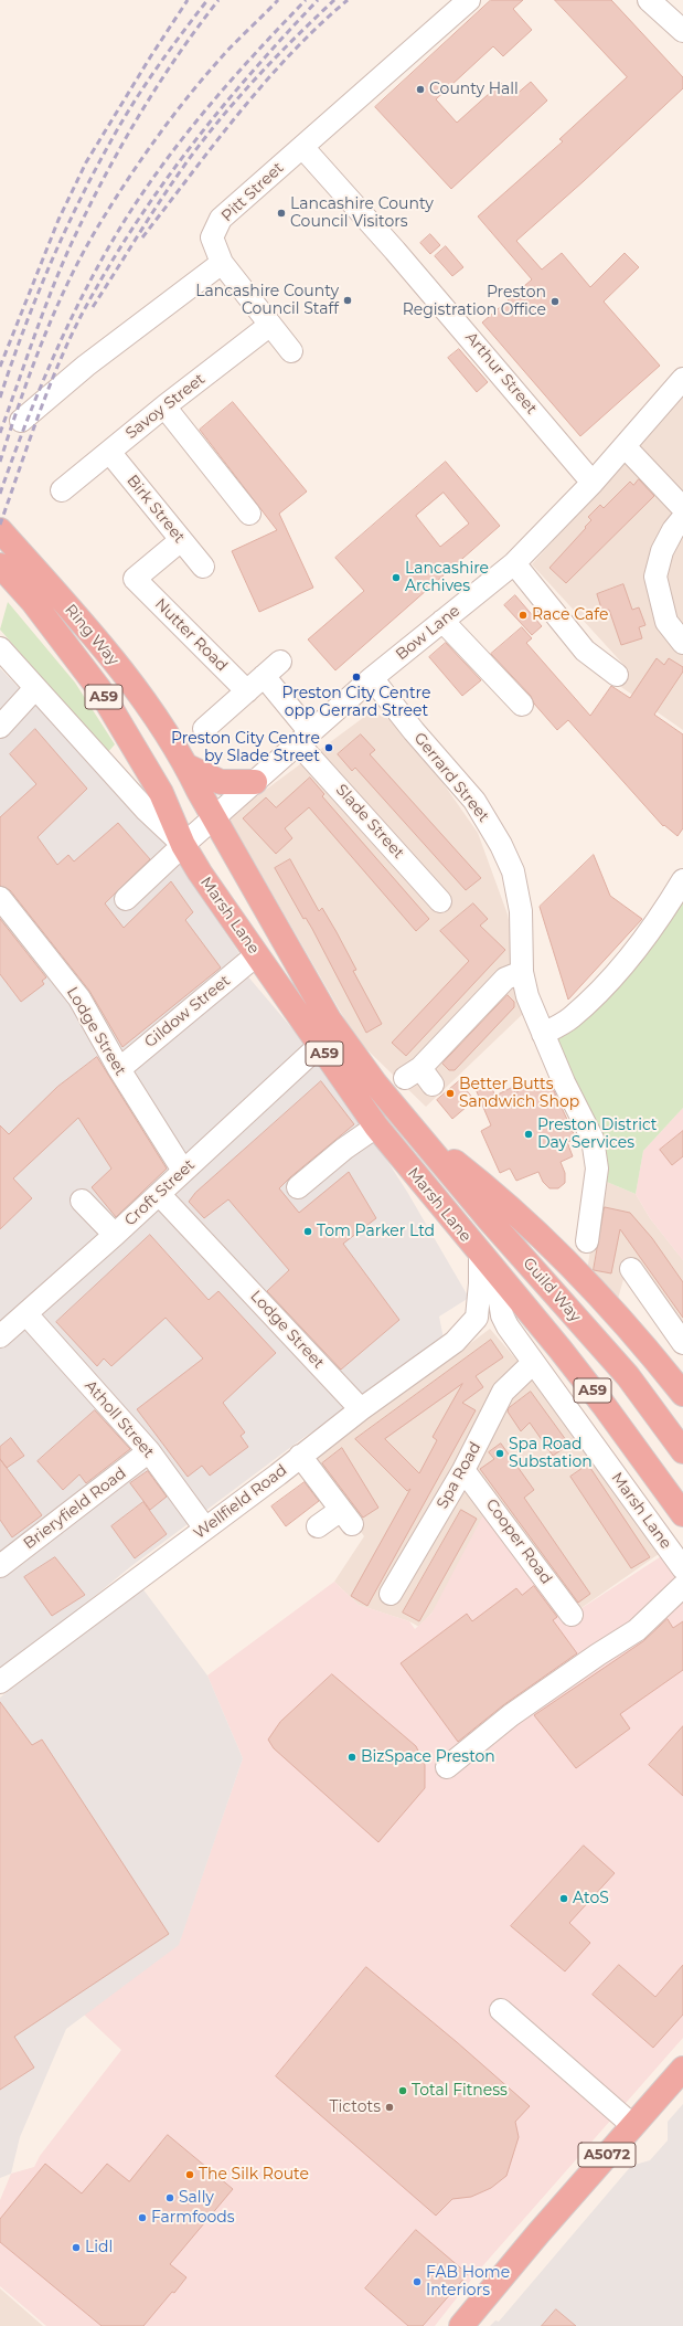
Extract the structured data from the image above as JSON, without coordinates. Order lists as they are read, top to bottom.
{
  "streets": {
    "highway": [
      "Ring Way",
      "A59",
      "Marsh Lane",
      "Guild Way",
      "A5072"
    ],
    "street": [
      "Pitt Street",
      "Arthur Street",
      "Savoy Street",
      "Birk Street",
      "Bow Lane",
      "Nutter Road",
      "Gerrard Street",
      "Slade Street",
      "Gildow Street",
      "Lodge Street",
      "Croft Street",
      "Atholl Street",
      "Spa Road",
      "Wellfield Road",
      "Brieryfield Road",
      "Cooper Road"
    ]
  },
  "crossings": [
    ["Pitt Street", "Arthur Street"],
    ["Pitt Street", "Savoy Street"],
    ["Arthur Street", "Bow Lane"],
    ["Savoy Street", "Birk Street"],
    ["Birk Street", "Nutter Road"],
    ["Bow Lane", "Ring Way"],
    ["Bow Lane", "Gerrard Street"],
    ["Bow Lane", "Slade Street"],
    ["Bow Lane", "Marsh Lane"],
    ["Ring Way", "Marsh Lane"],
    ["Marsh Lane", "Gildow Street"],
    ["Marsh Lane", "Croft Street"],
    ["Marsh Lane", "Guild Way"],
    ["Marsh Lane", "Spa Road"],
    ["Gildow Street", "Lodge Street"],
    ["Lodge Street", "Croft Street"],
    ["Lodge Street", "Wellfield Road"],
    ["Croft Street", "Atholl Street"],
    ["Atholl Street", "Wellfield Road"],
    ["Atholl Street", "Brieryfield Road"],
    ["Spa Road", "Cooper Road"]
  ],
  "places": [
    "County Hall",
    "Lancashire County Council Visitors",
    "Lancashire County Council Staff",
    "Preston Registration Office",
    "Lancashire Archives",
    "Race Cafe",
    "Preston City Centre opp Gerrard Street",
    "Preston City Centre by Slade Street",
    "Better Butts Sandwich Shop",
    "Preston District Day Services",
    "Tom Parker Ltd",
    "Spa Road Substation",
    "BizSpace Preston",
    "AtoS",
    "Total Fitness",
    "Tictots",
    "The Silk Route",
    "Sally",
    "Farmfoods",
    "Lidl",
    "FAB Home Interiors"
  ]
}
